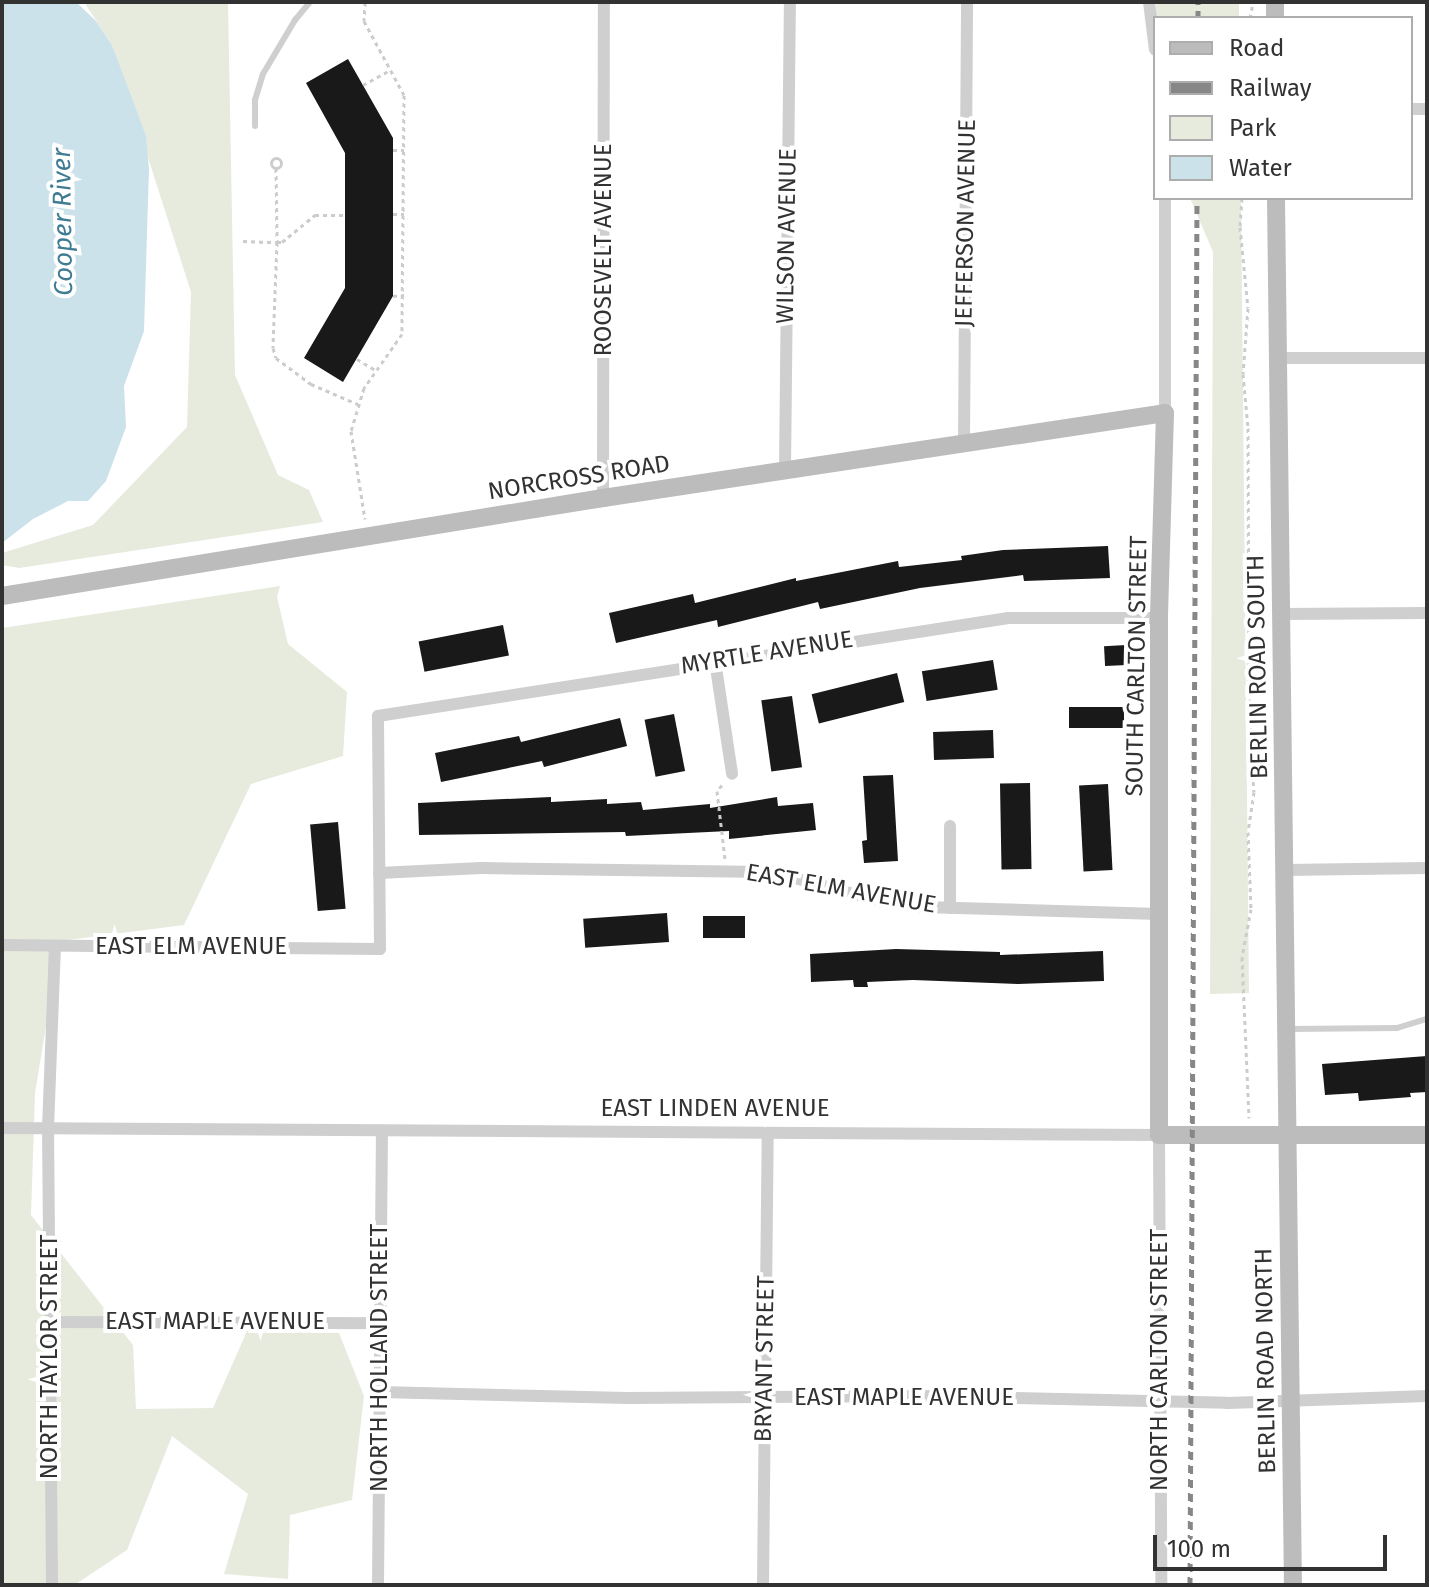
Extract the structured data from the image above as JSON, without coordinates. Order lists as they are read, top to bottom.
{
  "streets": {
    "street": [
      "JEFFERSON AVENUE",
      "WILSON AVENUE",
      "ROOSEVELT AVENUE",
      "NORCROSS ROAD",
      "MYRTLE AVENUE",
      "SOUTH CARLTON STREET",
      "BERLIN ROAD SOUTH",
      "EAST ELM AVENUE",
      "EAST LINDEN AVENUE",
      "EAST MAPLE AVENUE",
      "NORTH TAYLOR STREET",
      "NORTH HOLLAND STREET",
      "BRYANT STREET",
      "NORTH CARLTON STREET",
      "BERLIN ROAD NORTH"
    ]
  },
  "crossings": [
    ["JEFFERSON AVENUE", "NORCROSS ROAD"],
    ["WILSON AVENUE", "NORCROSS ROAD"],
    ["ROOSEVELT AVENUE", "NORCROSS ROAD"],
    ["NORCROSS ROAD", "SOUTH CARLTON STREET"],
    ["MYRTLE AVENUE", "SOUTH CARLTON STREET"],
    ["MYRTLE AVENUE", "EAST ELM AVENUE"],
    ["SOUTH CARLTON STREET", "EAST ELM AVENUE"],
    ["SOUTH CARLTON STREET", "EAST LINDEN AVENUE"],
    ["SOUTH CARLTON STREET", "NORTH CARLTON STREET"],
    ["BERLIN ROAD SOUTH", "EAST LINDEN AVENUE"],
    ["BERLIN ROAD SOUTH", "BERLIN ROAD NORTH"],
    ["EAST ELM AVENUE", "NORTH TAYLOR STREET"],
    ["EAST LINDEN AVENUE", "NORTH TAYLOR STREET"],
    ["EAST LINDEN AVENUE", "NORTH HOLLAND STREET"],
    ["EAST LINDEN AVENUE", "BRYANT STREET"],
    ["EAST LINDEN AVENUE", "NORTH CARLTON STREET"],
    ["EAST LINDEN AVENUE", "BERLIN ROAD NORTH"],
    ["EAST MAPLE AVENUE", "NORTH TAYLOR STREET"],
    ["EAST MAPLE AVENUE", "NORTH HOLLAND STREET"],
    ["EAST MAPLE AVENUE", "BRYANT STREET"],
    ["EAST MAPLE AVENUE", "NORTH CARLTON STREET"],
    ["EAST MAPLE AVENUE", "BERLIN ROAD NORTH"]
  ],
  "water": ["Cooper River"],
  "legend": [
    "Road",
    "Railway",
    "Park",
    "Water"
  ],
  "scale_bar": "100 m"
}
